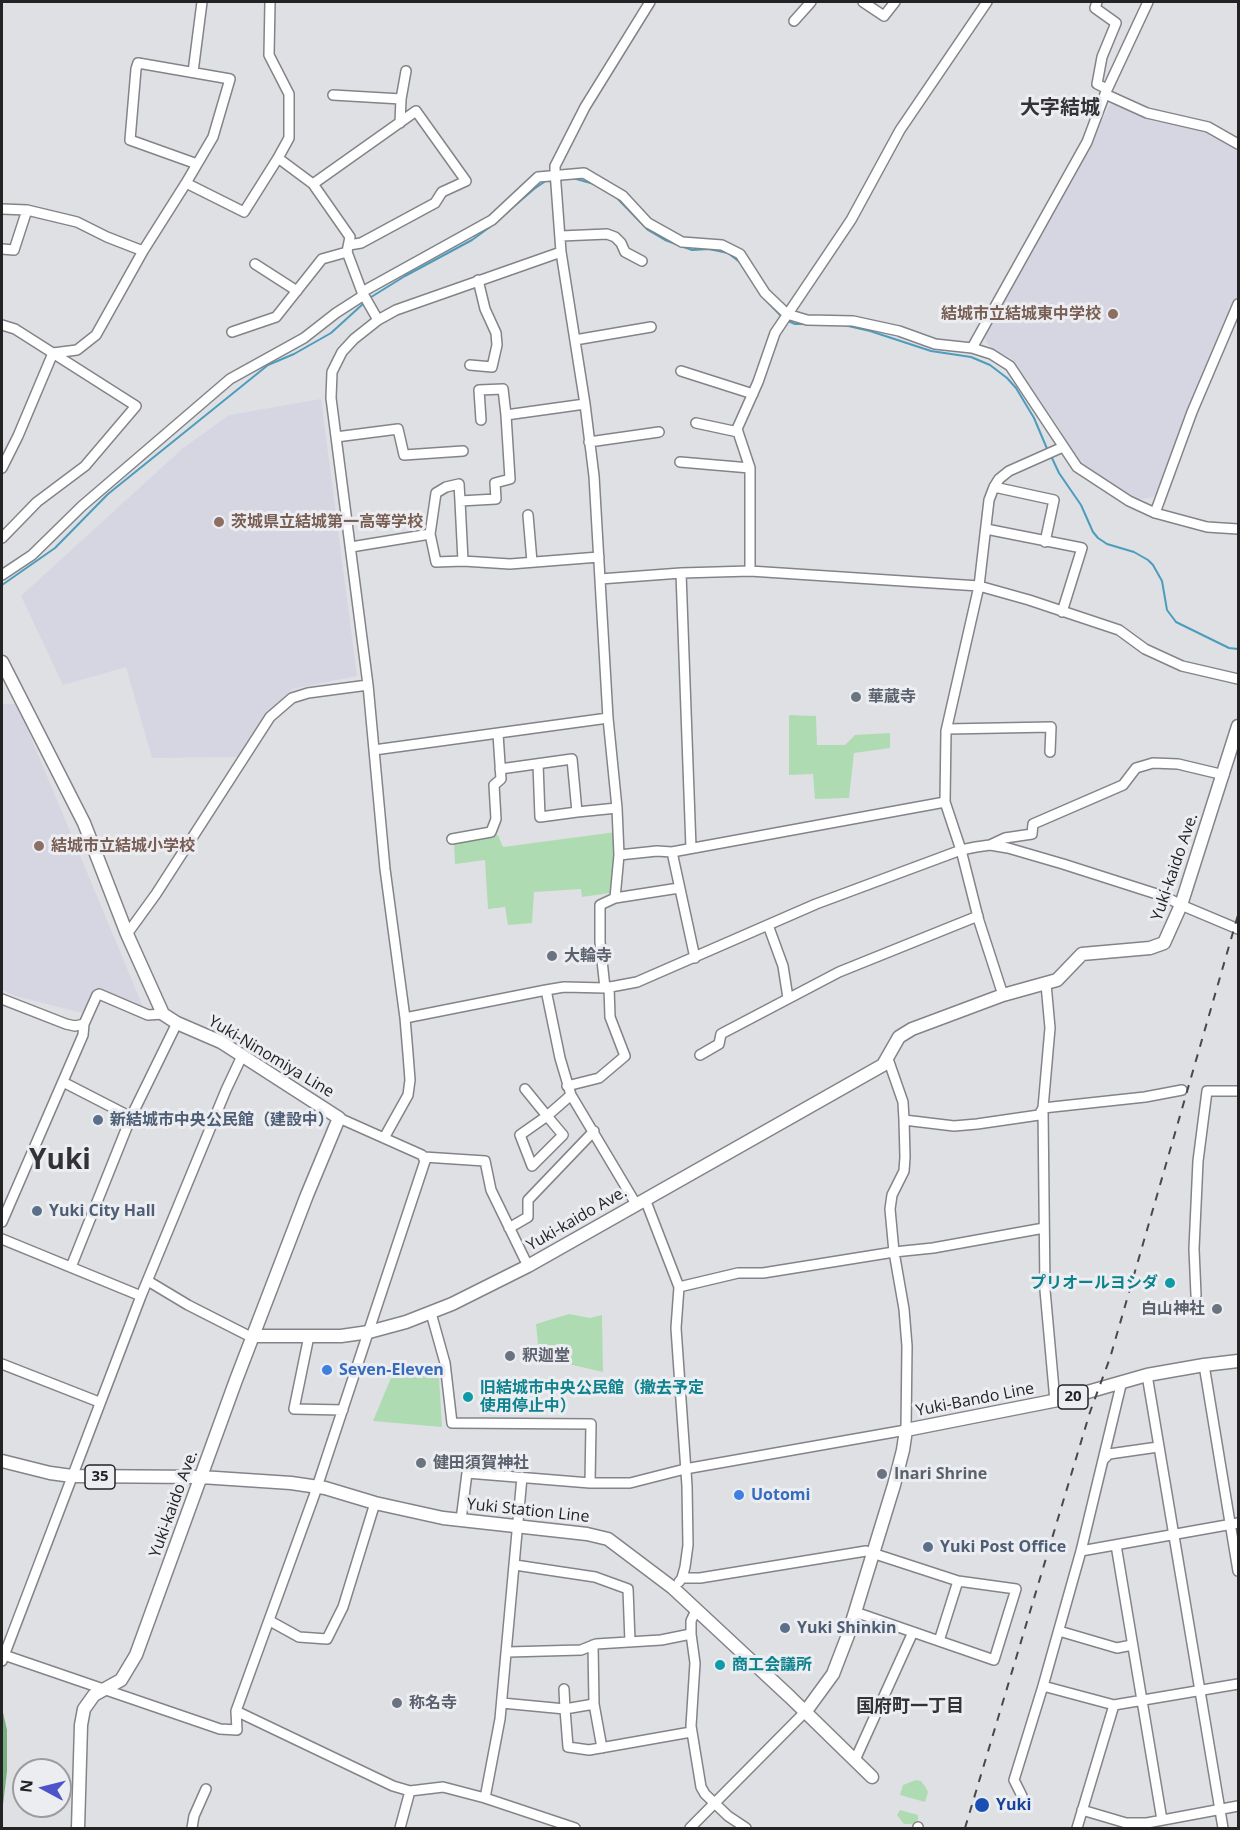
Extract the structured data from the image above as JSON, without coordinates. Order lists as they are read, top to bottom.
{
  "streets": {
    "main road": [
      "Yuki-kaido Ave.",
      "Yuki-Ninomiya Line",
      "20",
      "Yuki-Bando Line",
      "35",
      "Yuki Station Line"
    ]
  },
  "crossings": [
    ["Yuki-kaido Ave.", "Yuki-Ninomiya Line"],
    ["Yuki-kaido Ave.", "35"],
    ["Yuki-kaido Ave.", "Yuki Station Line"],
    ["Yuki-Bando Line", "Yuki Station Line"],
    ["35", "Yuki Station Line"]
  ],
  "districts": ["大字結城", "Yuki", "国府町一丁目"],
  "places": [
    "結城市立結城東中学校",
    "茨城県立結城第一高等学校",
    "華蔵寺",
    "結城市立結城小学校",
    "大輪寺",
    "新結城市中央公民館（建設中）",
    "Yuki City Hall",
    "プリオールヨシダ",
    "白山神社",
    "釈迦堂",
    "Seven-Eleven",
    "旧結城市中央公民館（撤去予定 使用停止中）",
    "健田須賀神社",
    "Inari Shrine",
    "Uotomi",
    "Yuki Post Office",
    "Yuki Shinkin",
    "商工会議所",
    "称名寺",
    "Yuki"
  ],
  "north": "left"
}
